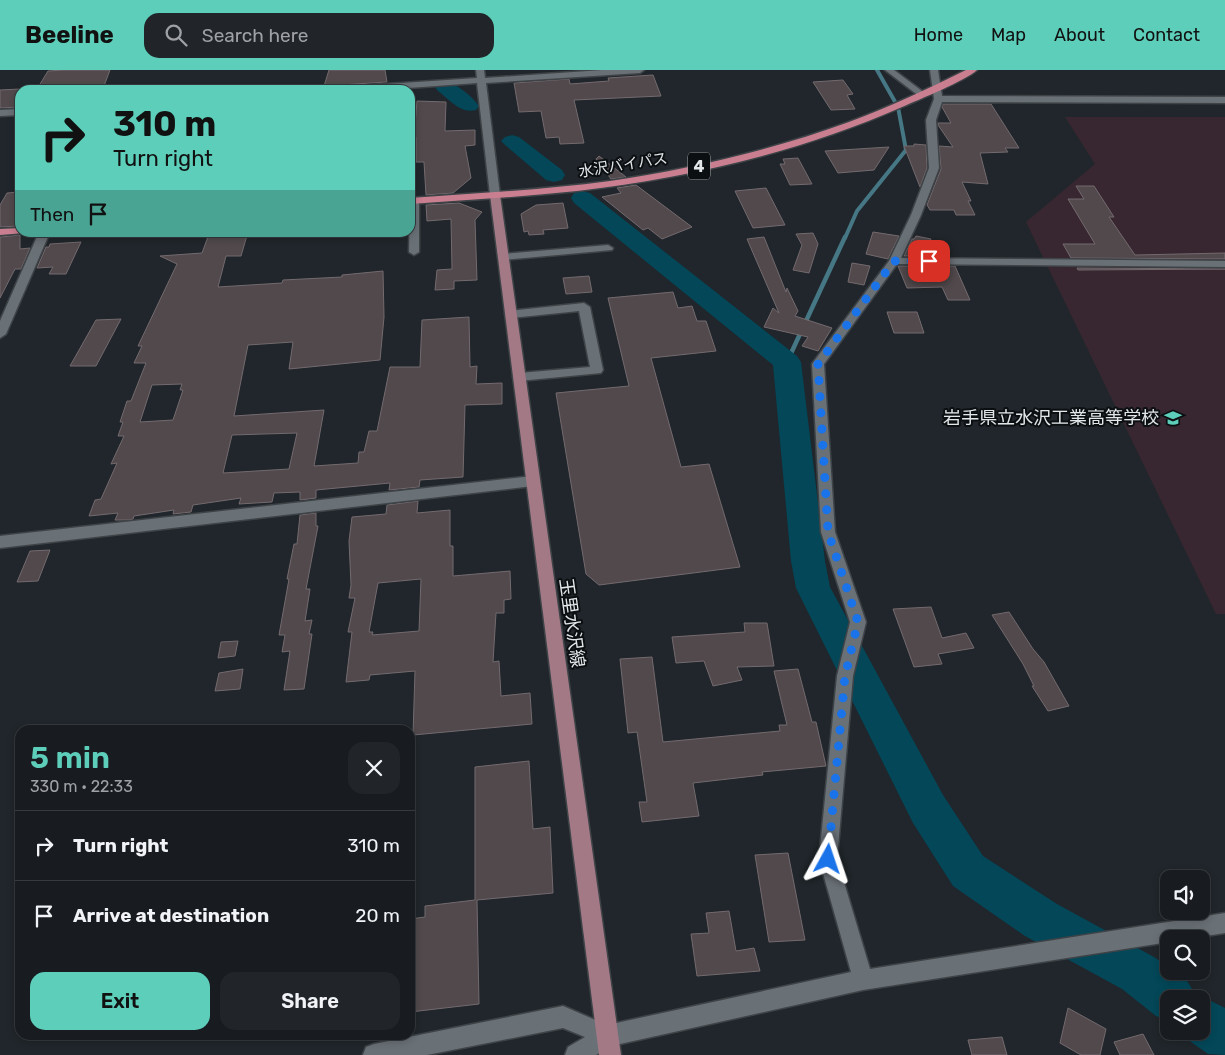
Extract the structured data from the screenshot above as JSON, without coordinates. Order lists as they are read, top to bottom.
{
  "streets": {
    "highway": ["水沢バイパス", "4"],
    "main road": ["玉里水沢線"]
  },
  "crossings": [
    ["水沢バイパス", "玉里水沢線"]
  ],
  "places": {
    "school or university": ["岩手県立水沢工業高等学校"]
  },
  "page": {
    "header": "Beeline",
    "search": "Search here",
    "nav": [
      "Home",
      "Map",
      "About",
      "Contact"
    ],
    "turn": ["310 m", "Turn right"],
    "then": "Then",
    "heading": ["5 min", "330 m · 22:33"],
    "list": [
      {
        "name": "Turn right",
        "value": "310 m"
      },
      {
        "name": "Arrive at destination",
        "value": "20 m"
      }
    ],
    "buttons": ["Exit", "Share"]
  }
}
